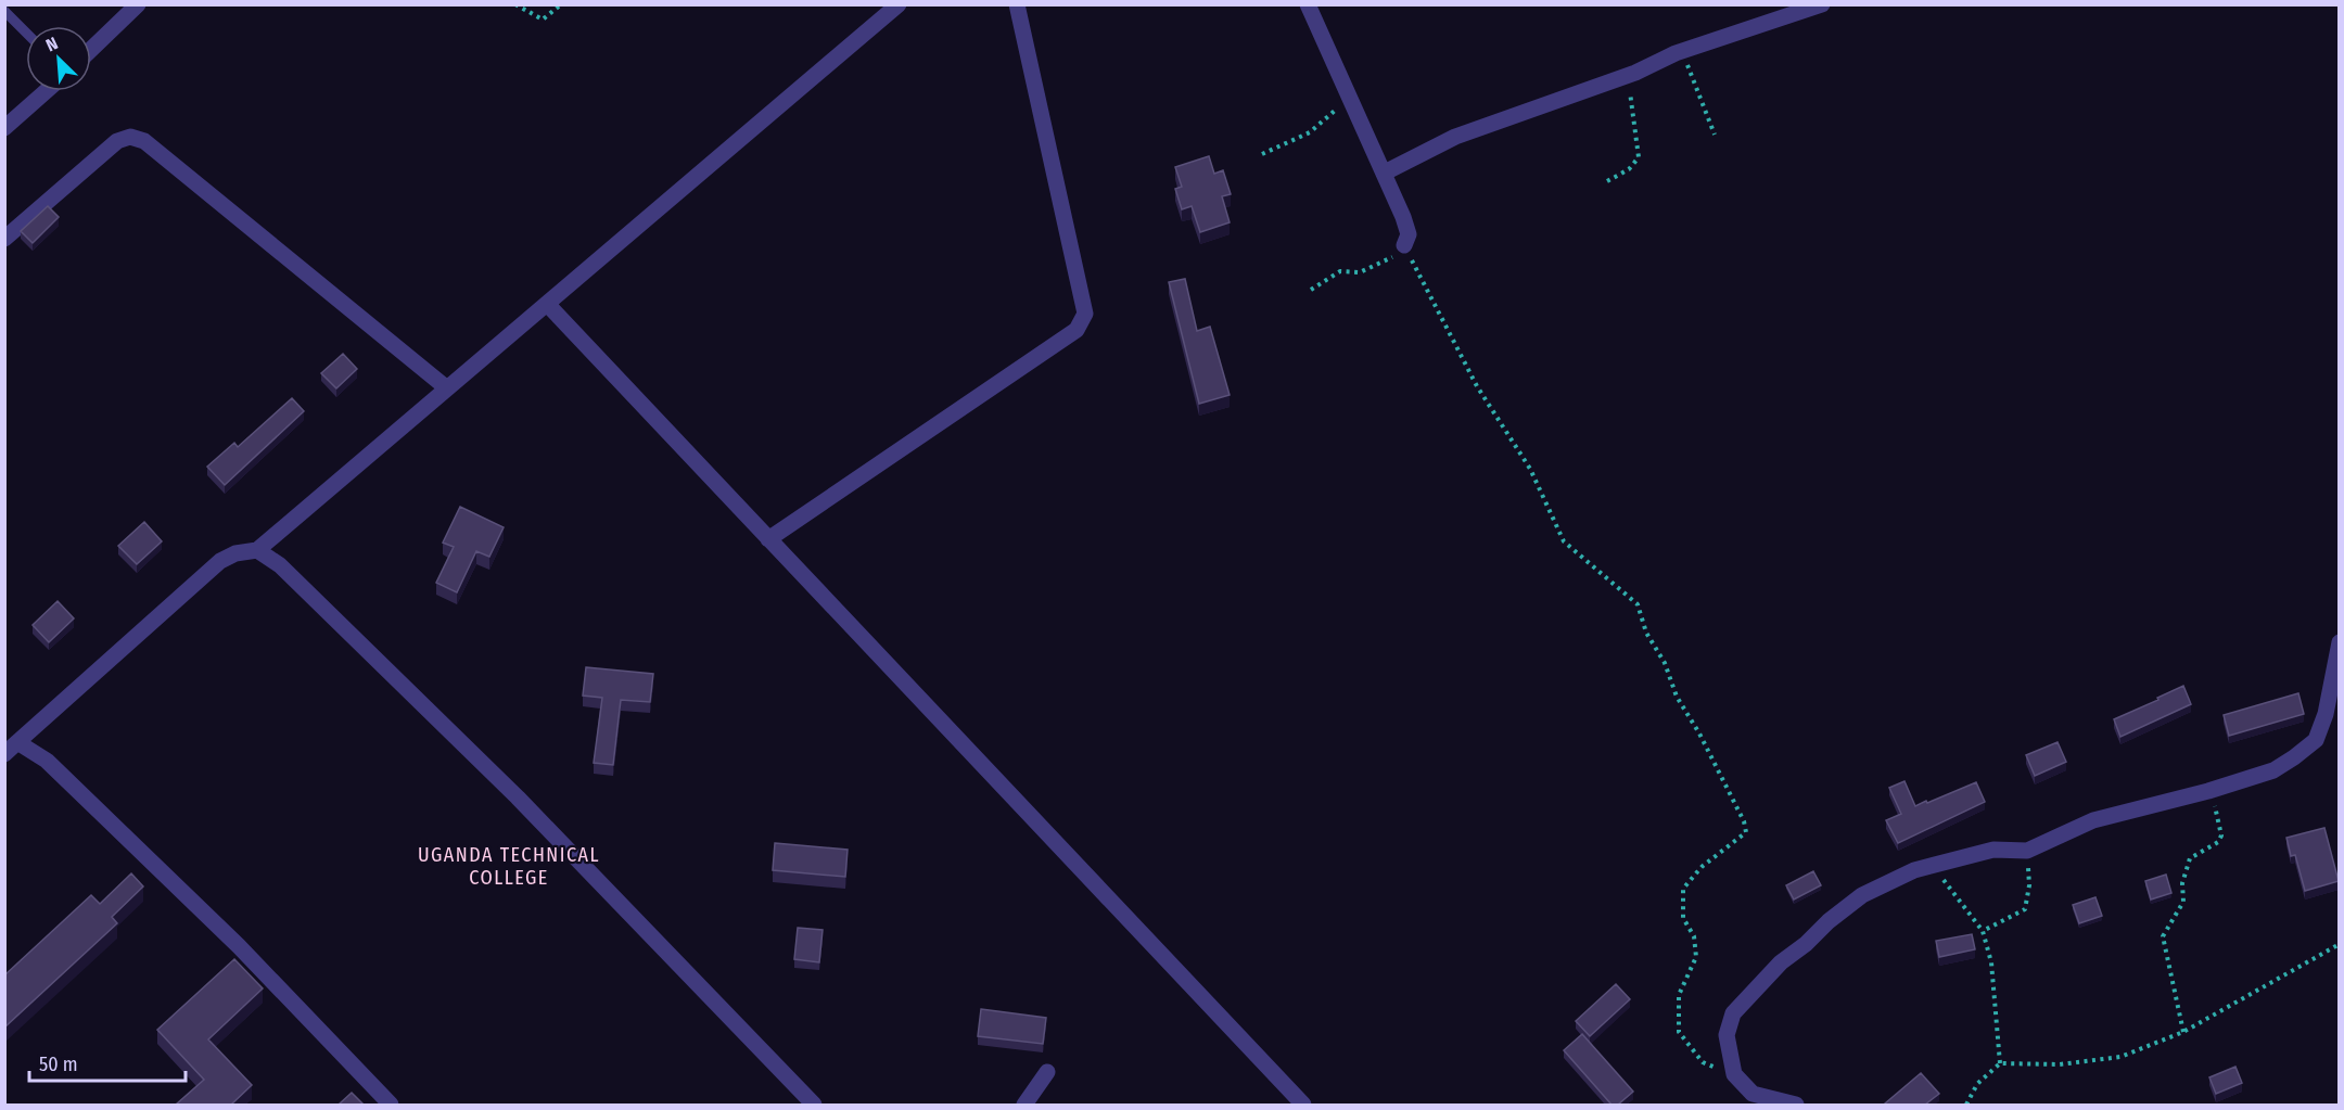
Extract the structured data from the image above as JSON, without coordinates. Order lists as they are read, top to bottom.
{
  "districts": ["UGANDA TECHNICAL COLLEGE"],
  "scale_bar": "50 m",
  "north": "top left"
}
